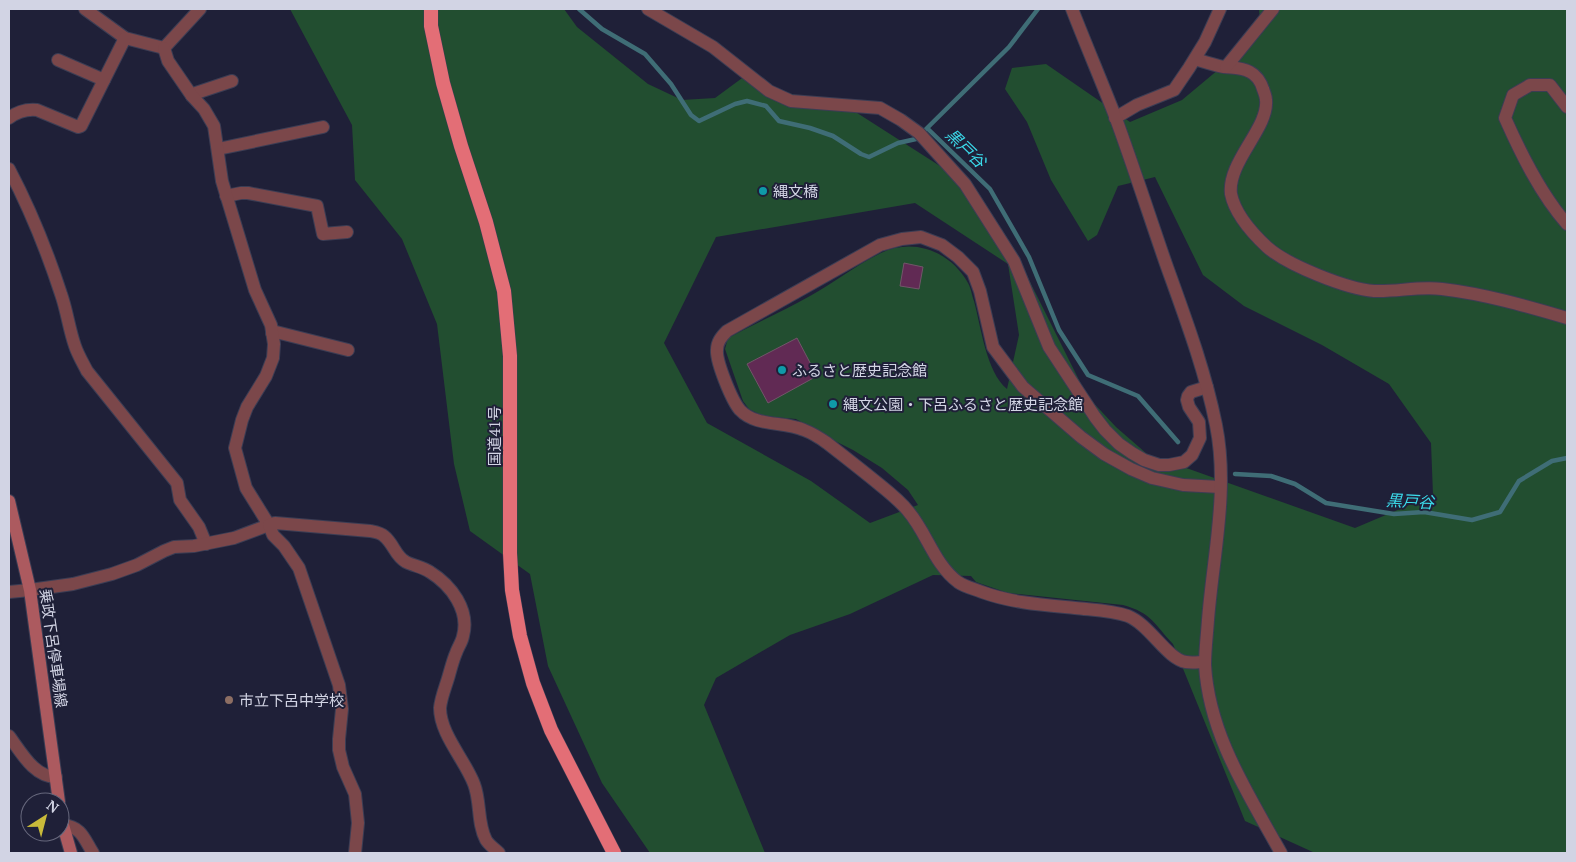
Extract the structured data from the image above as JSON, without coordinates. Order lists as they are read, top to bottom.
{
  "streets": {
    "highway": ["国道41号"],
    "main road": ["乗政下呂停車場線"]
  },
  "water": ["黒戸谷"],
  "places": [
    "縄文橋",
    "ふるさと歴史記念館",
    "縄文公園・下呂ふるさと歴史記念館",
    "市立下呂中学校"
  ],
  "north": "top right"
}
